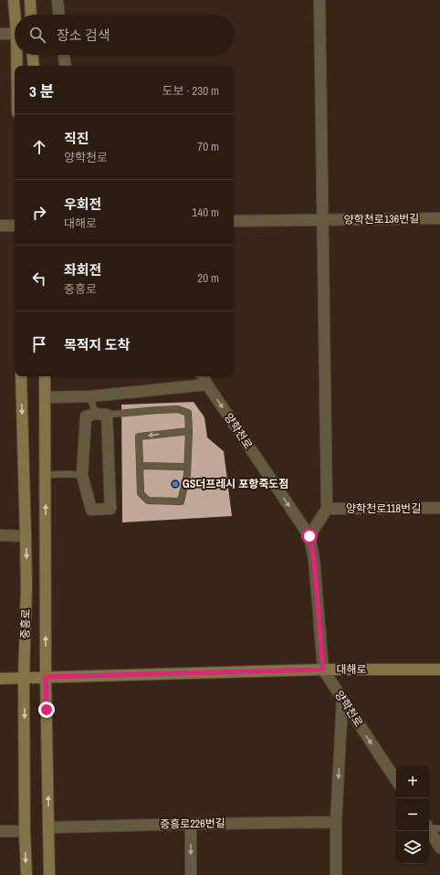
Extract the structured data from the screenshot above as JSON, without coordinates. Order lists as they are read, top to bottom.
{
  "streets": {
    "main road": ["중흥로", "대해로"],
    "street": [
      "양학천로136번길",
      "양학천로",
      "양학천로118번길",
      "중흥로226번길"
    ]
  },
  "crossings": [
    ["양학천로", "대해로"],
    ["중흥로", "대해로"],
    ["중흥로", "중흥로226번길"]
  ],
  "one_way": ["양학천로"],
  "places": ["GS더프레시 포항죽도점"],
  "page": {
    "search": "장소 검색",
    "heading": ["3 분", "도보 · 230 m"],
    "list": [
      ["직진", "양학천로", "70 m"],
      ["우회전", "대해로", "140 m"],
      ["좌회전", "중흥로", "20 m"],
      "목적지 도착"
    ],
    "map_buttons": ["+", "−"]
  }
}
